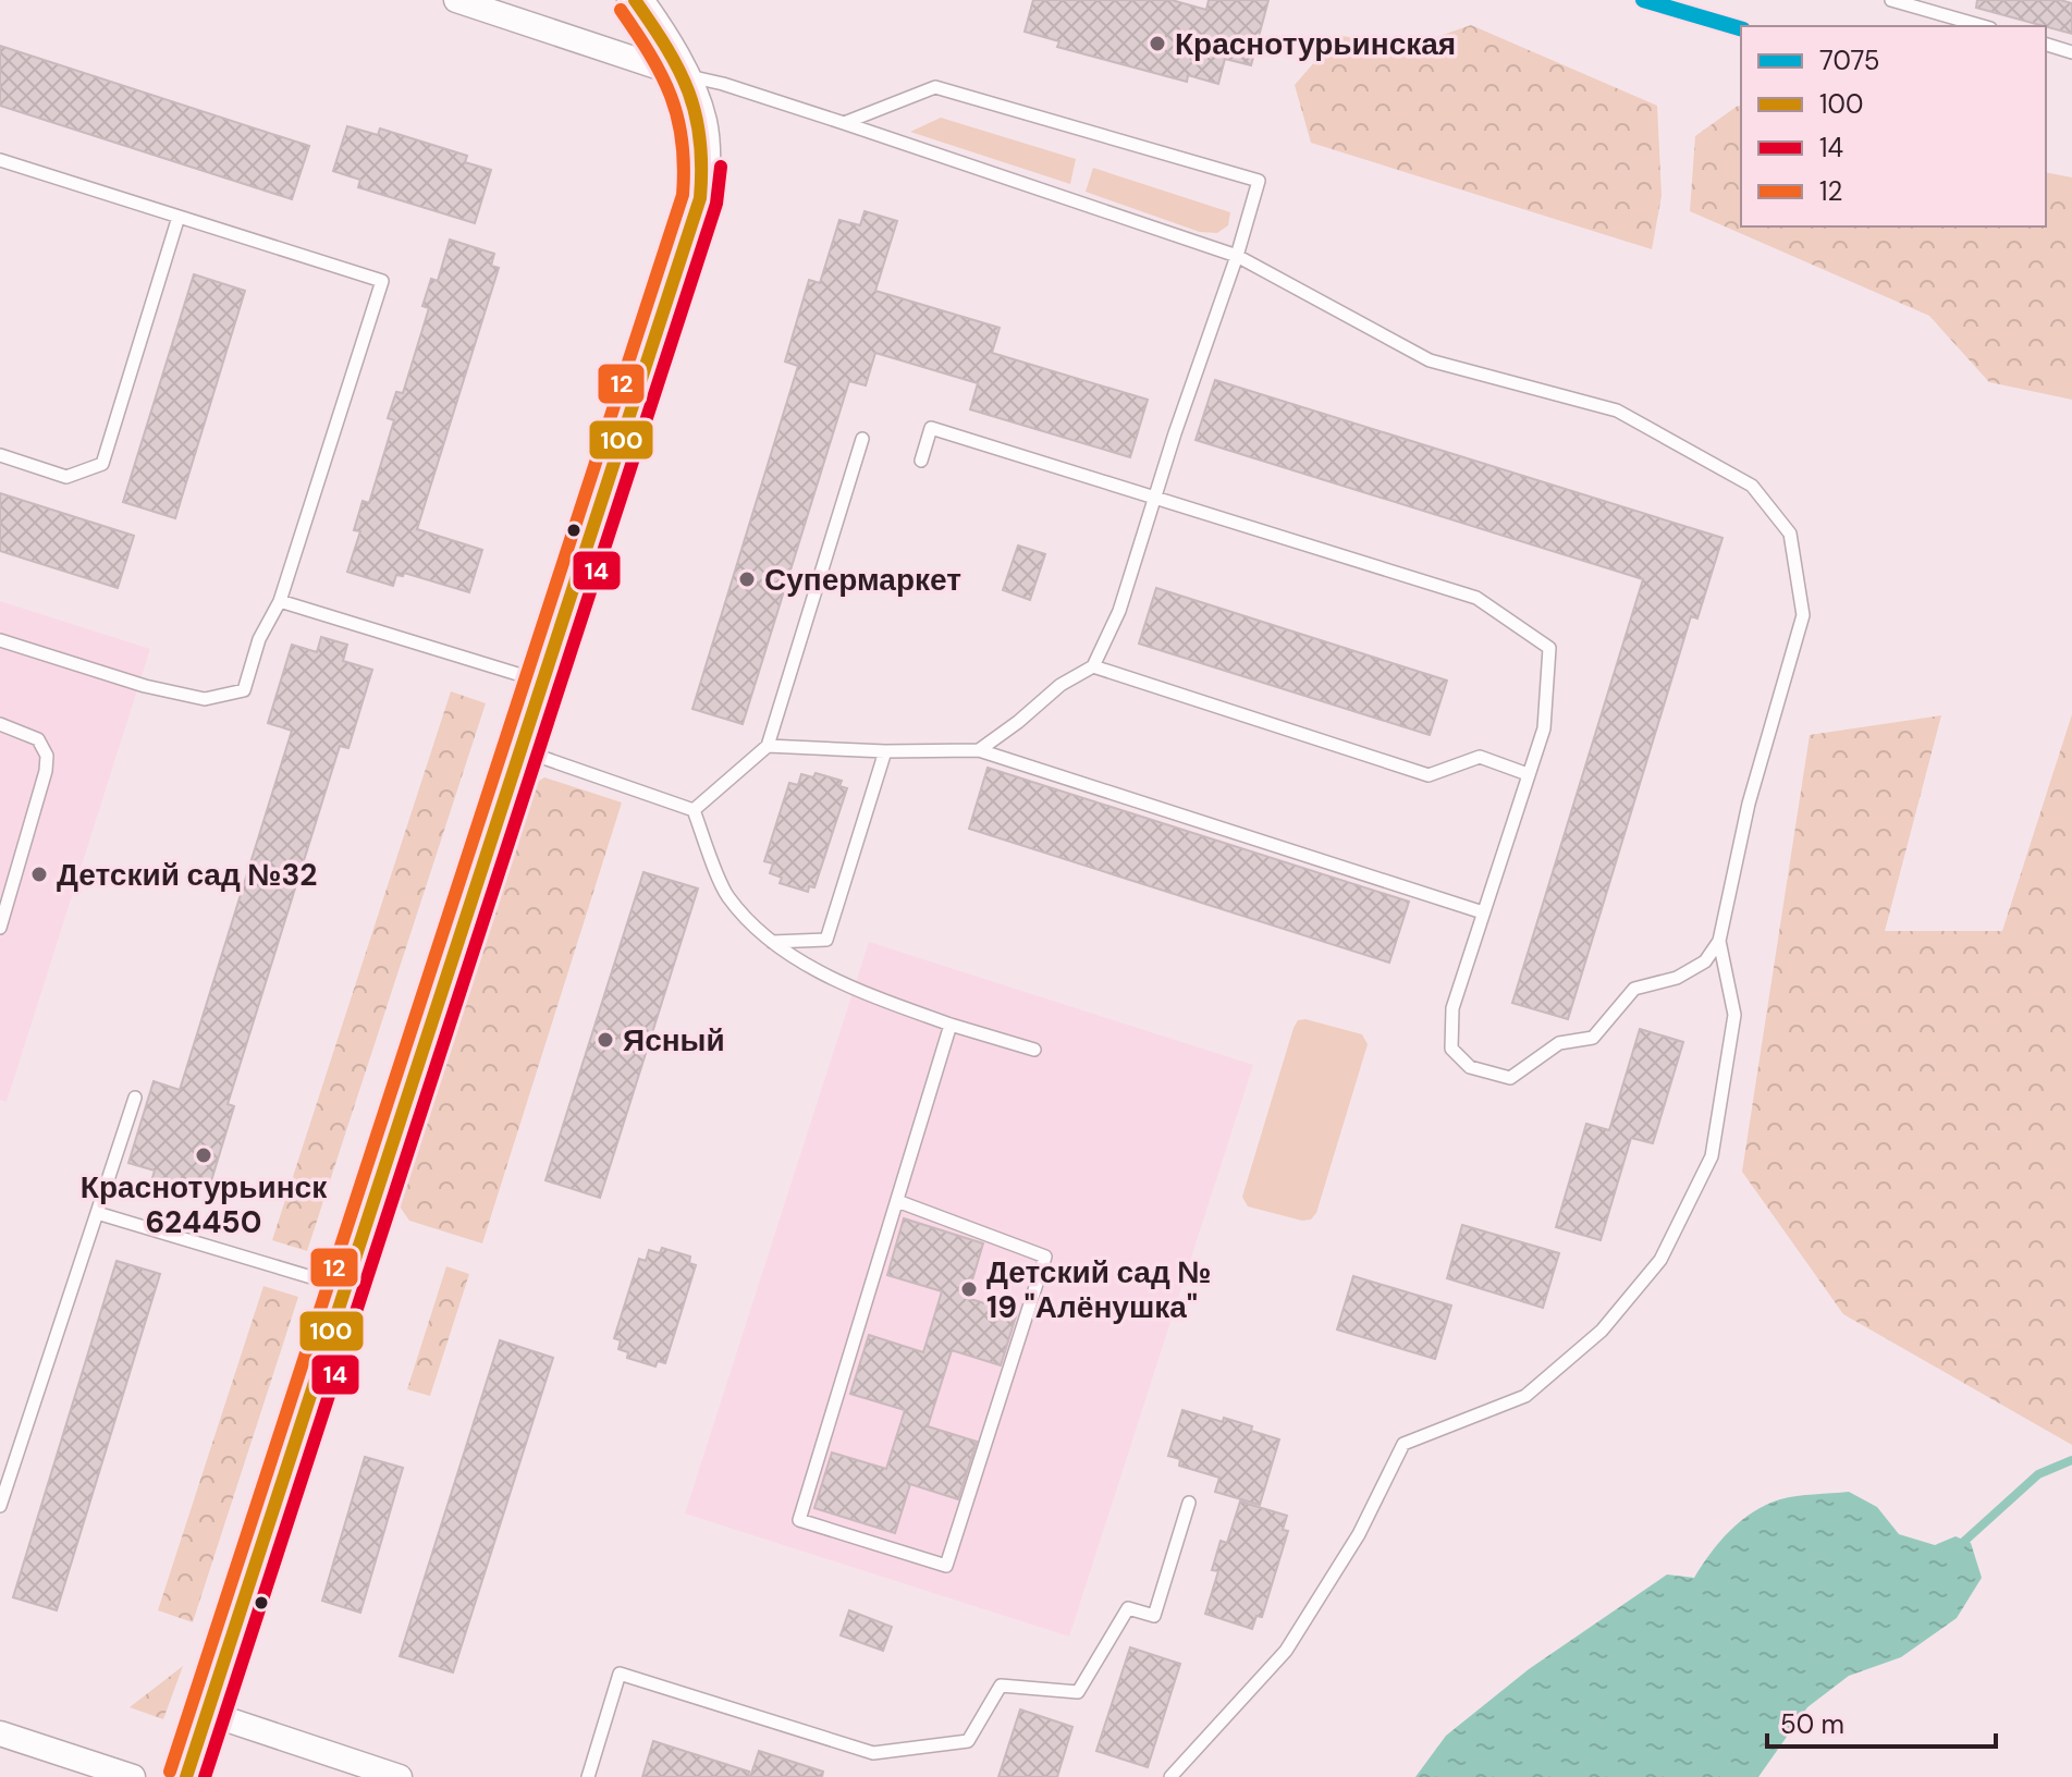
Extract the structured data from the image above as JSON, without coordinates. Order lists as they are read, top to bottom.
{
  "places": [
    "Краснотурьинская",
    "Супермаркет",
    "Детский сад №32",
    "Ясный",
    "Краснотурьинск 624450",
    "Детский сад № 19 \"Алёнушка\""
  ],
  "lines": [
    "transit line 7075",
    "transit line 100",
    "transit line 12",
    "transit line 14"
  ],
  "legend": [
    "7075",
    "100",
    "14",
    "12"
  ],
  "scale_bar": "50 m"
}
